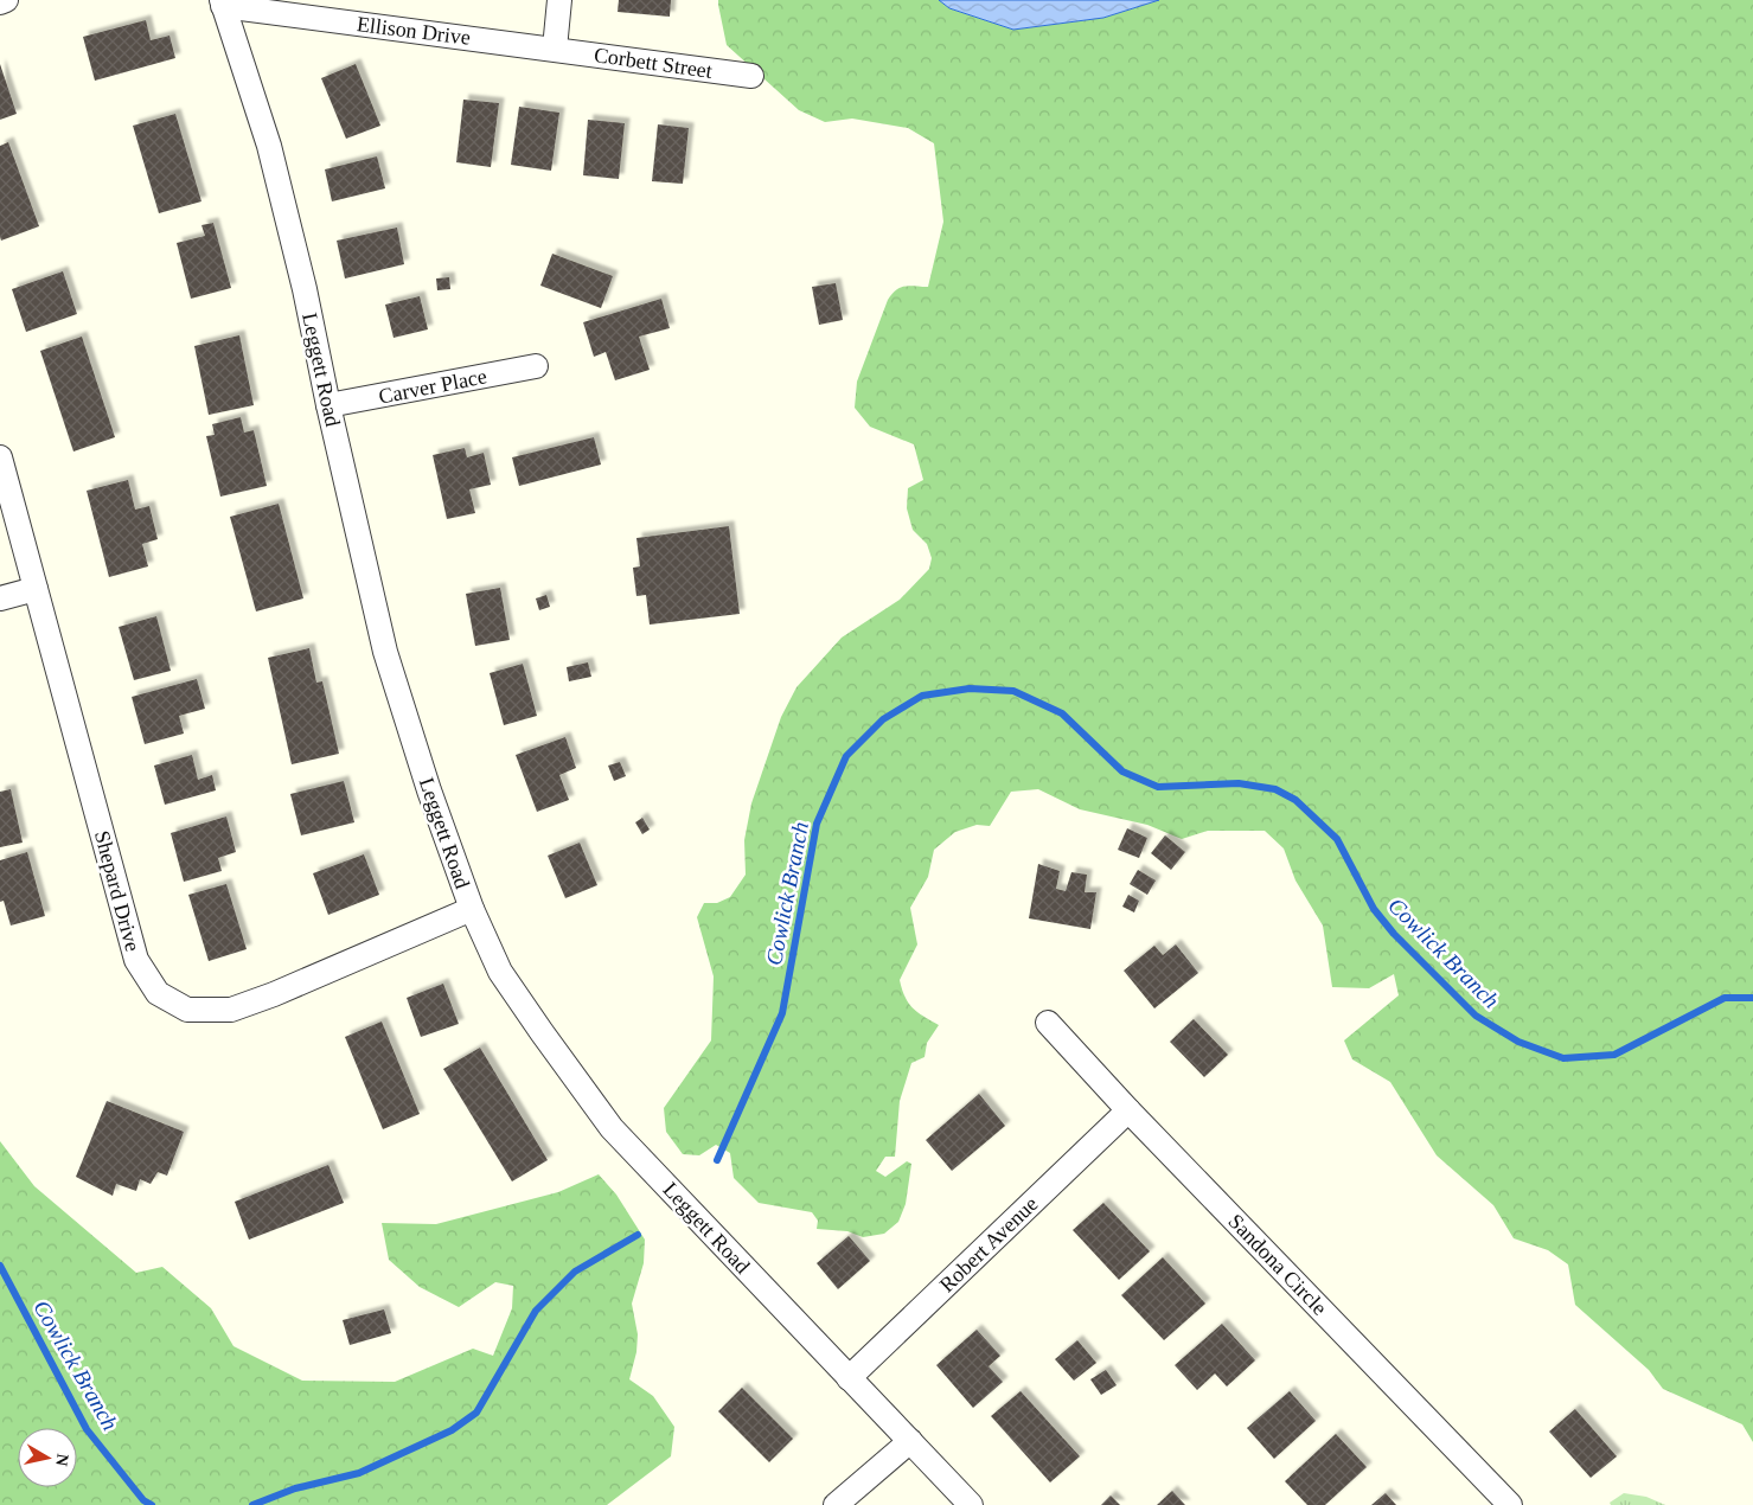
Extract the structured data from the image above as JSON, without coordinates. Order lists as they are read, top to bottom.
{
  "streets": {
    "street": [
      "Ellison Drive",
      "Corbett Street",
      "Leggett Road",
      "Carver Place",
      "Shepard Drive",
      "Robert Avenue",
      "Sandona Circle"
    ]
  },
  "crossings": [
    ["Ellison Drive", "Corbett Street"],
    ["Ellison Drive", "Leggett Road"],
    ["Leggett Road", "Carver Place"],
    ["Leggett Road", "Shepard Drive"],
    ["Leggett Road", "Robert Avenue"],
    ["Robert Avenue", "Sandona Circle"]
  ],
  "water": ["Cowlick Branch"],
  "north": "right"
}
